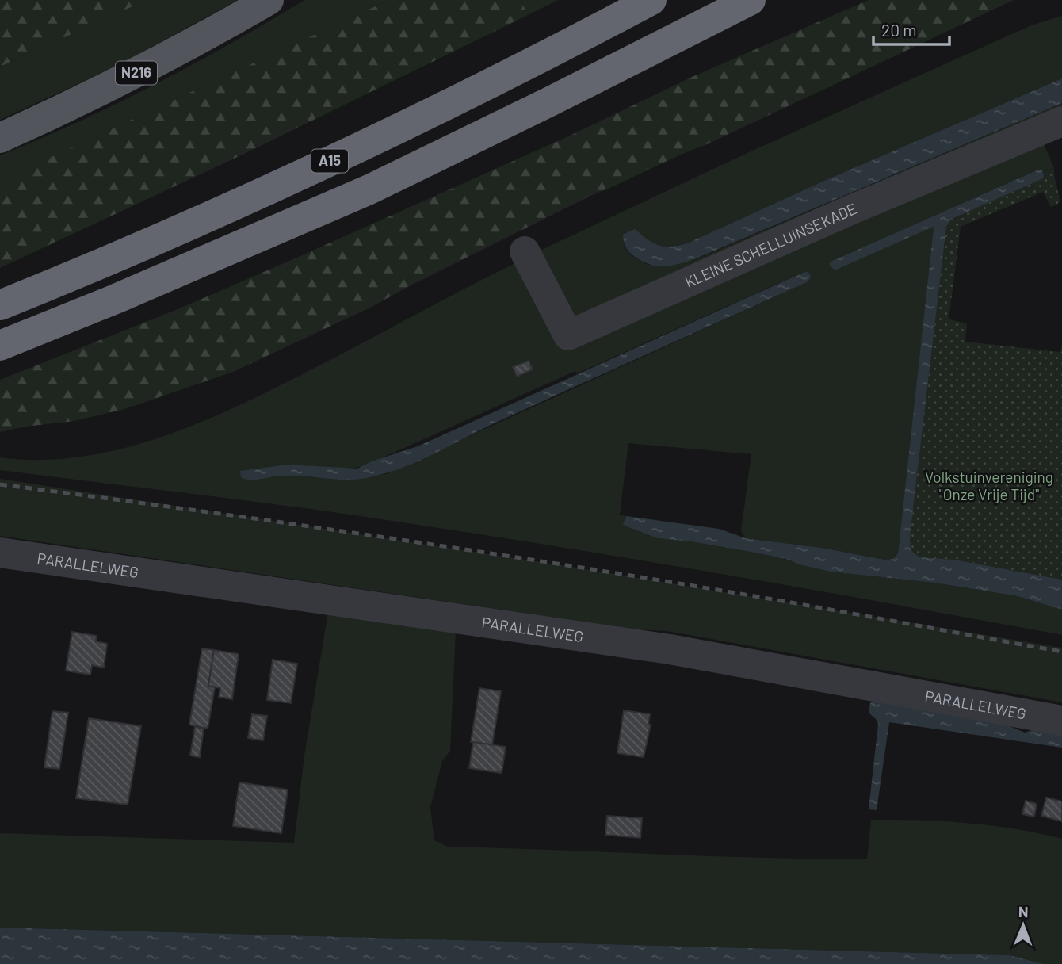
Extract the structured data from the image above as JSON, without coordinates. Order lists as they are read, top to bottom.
{
  "streets": {
    "highway": ["A15"],
    "main road": ["N216"],
    "street": ["KLEINE SCHELLUINSEKADE", "PARALLELWEG"]
  },
  "parks": ["Volkstuinvereniging \"Onze Vrije Tijd\""],
  "scale_bar": "20 m",
  "north": "top"
}
